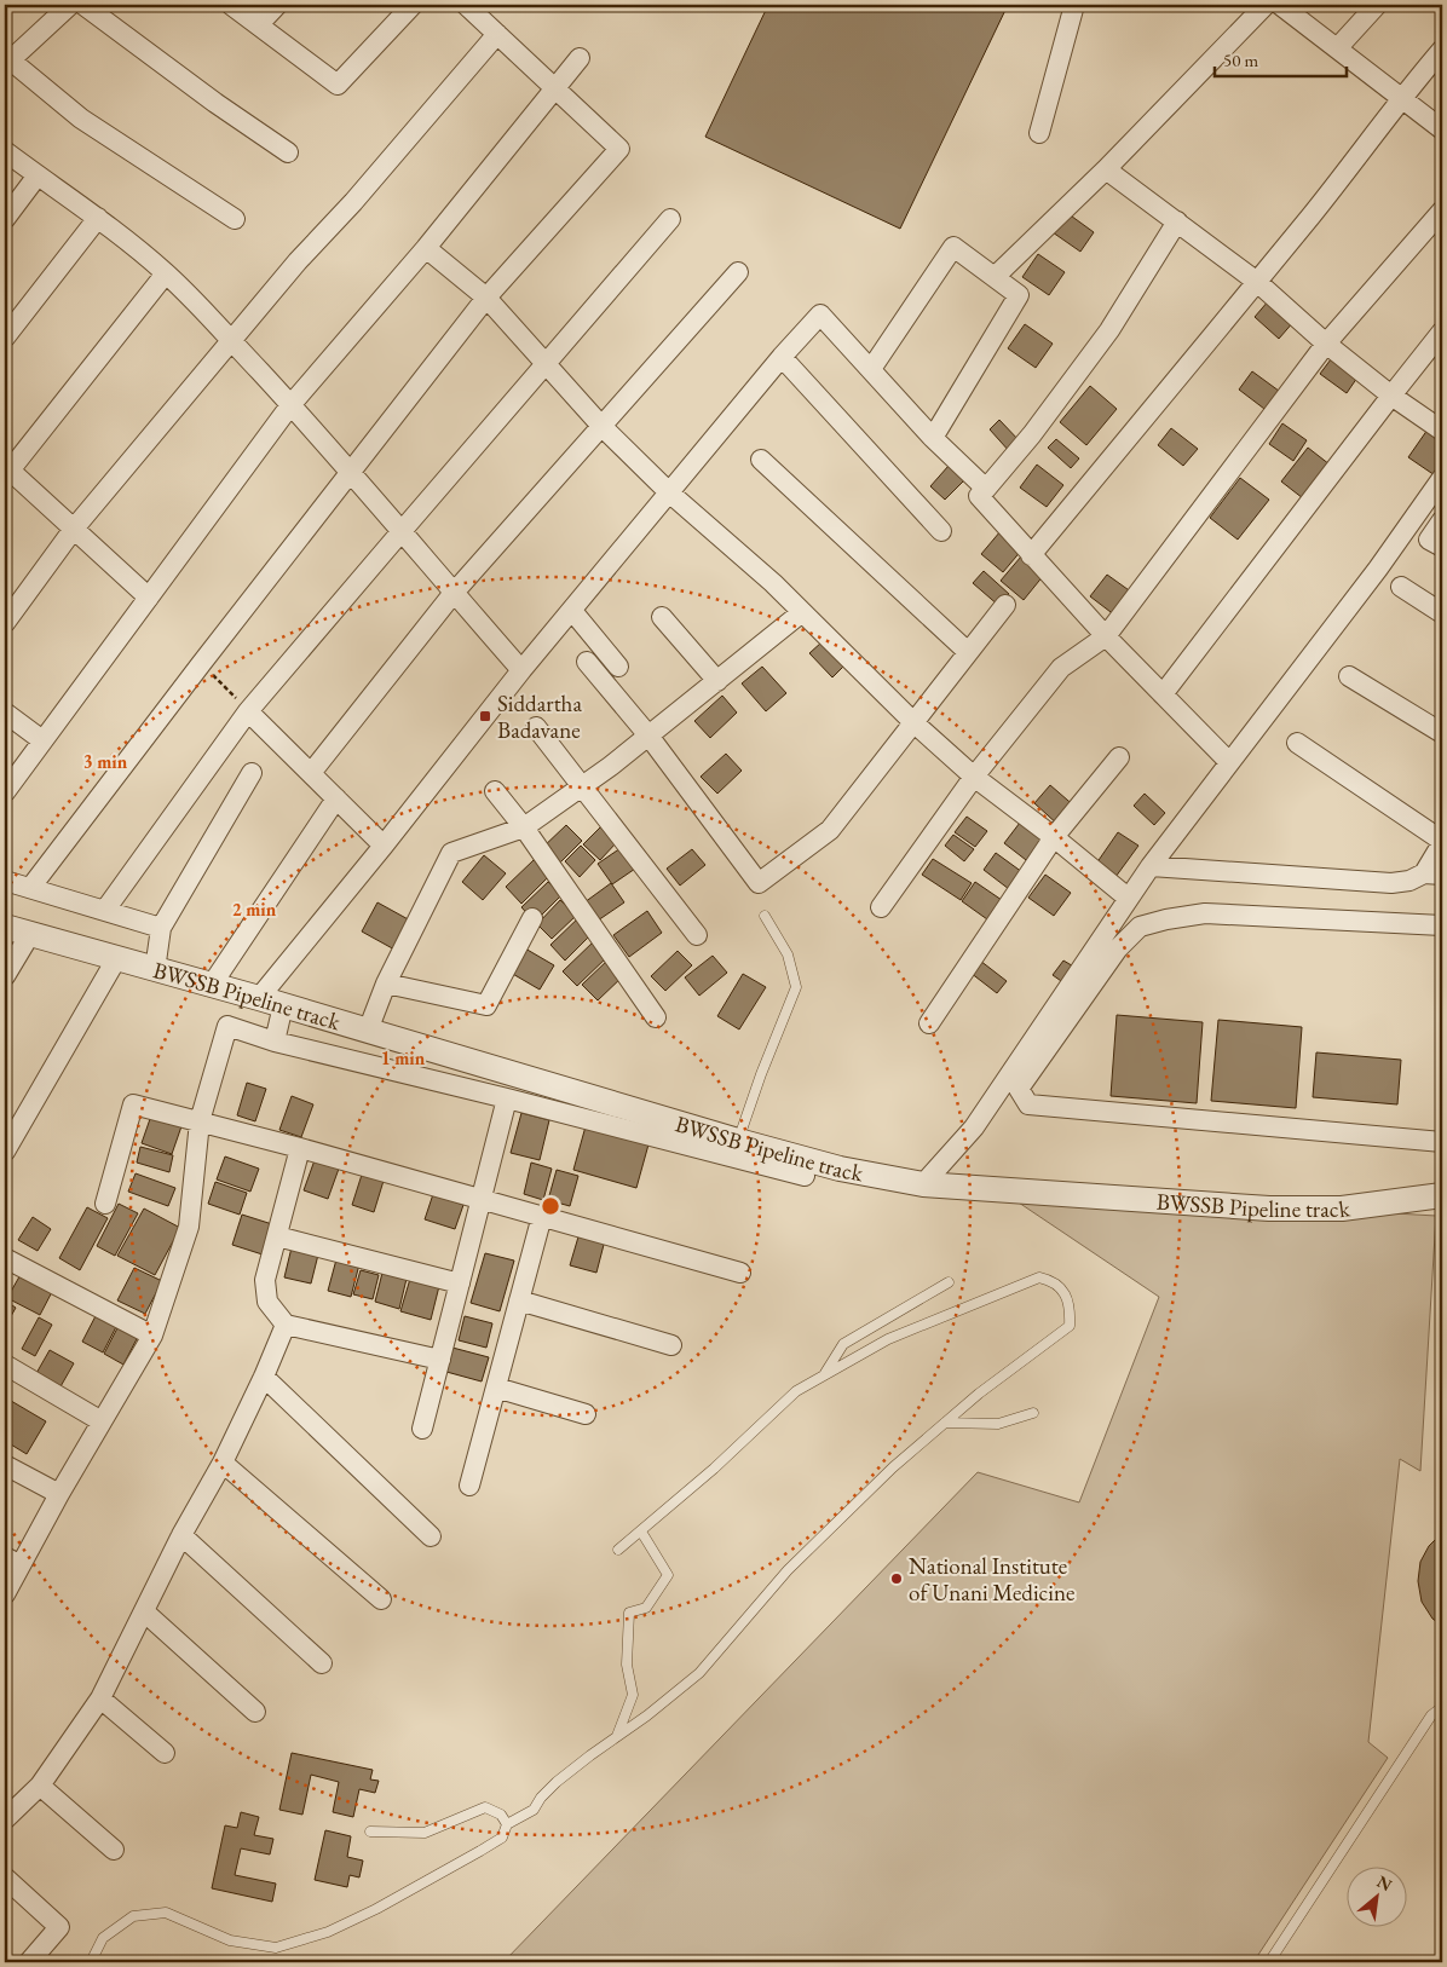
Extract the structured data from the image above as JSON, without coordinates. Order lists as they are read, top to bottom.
{
  "streets": {
    "street": ["BWSSB Pipeline track"]
  },
  "places": {
    "transit": ["Siddartha Badavane"],
    "other": ["National Institute of Unani Medicine"]
  },
  "scale_bar": "50 m",
  "north": "top right",
  "rings": ["3 min", "2 min", "1 min"]
}
